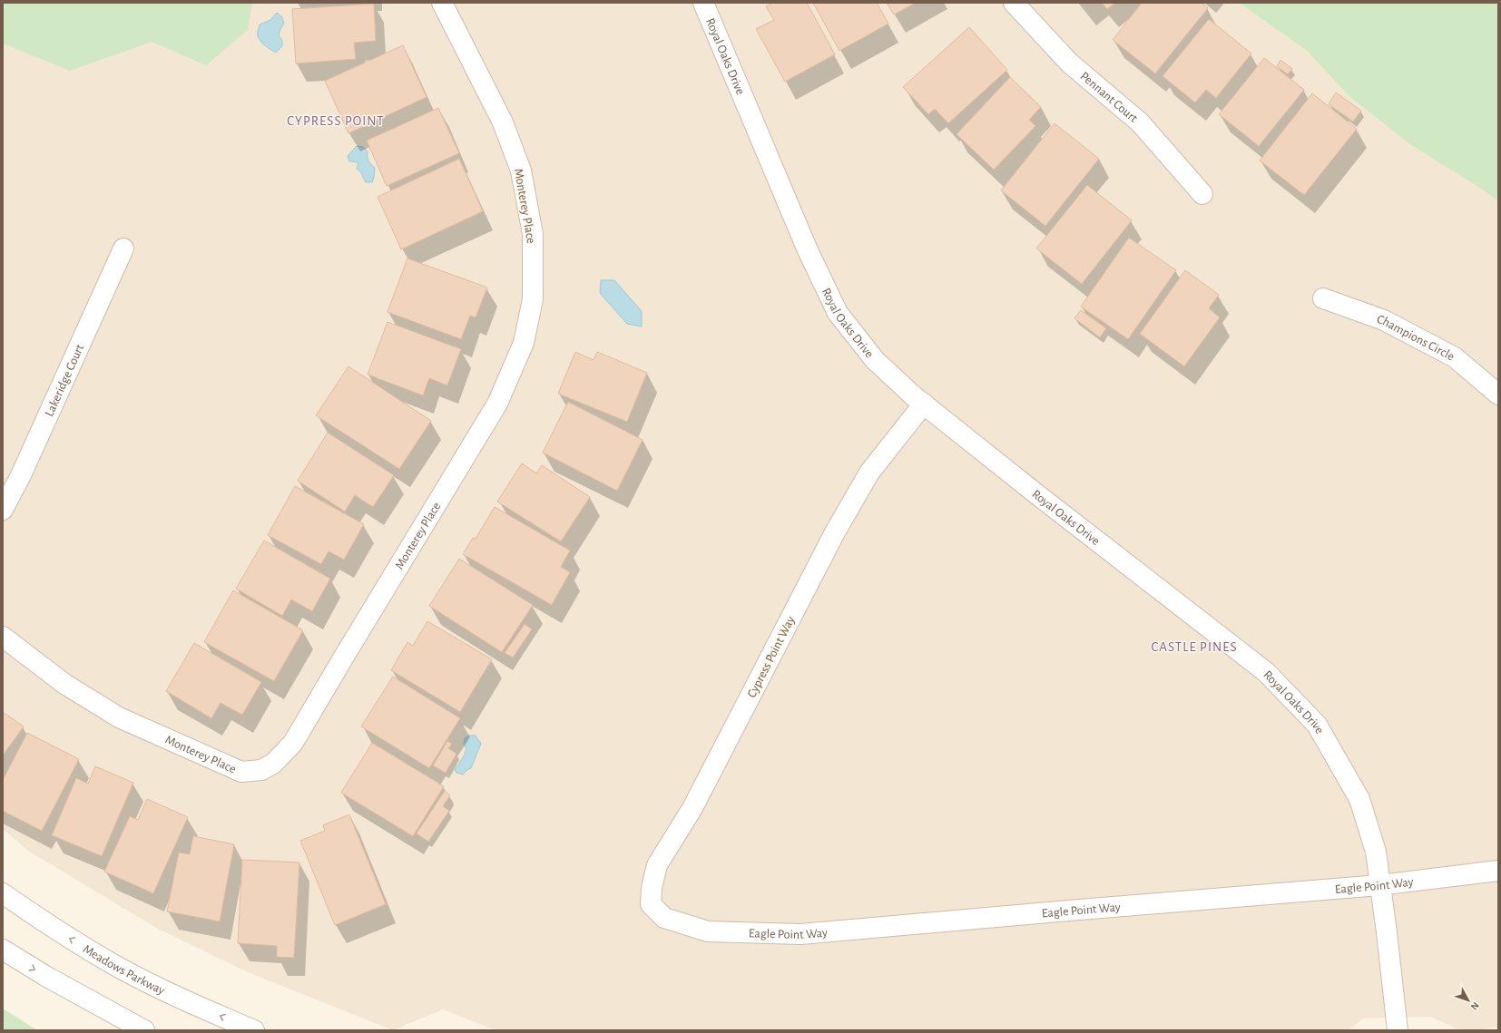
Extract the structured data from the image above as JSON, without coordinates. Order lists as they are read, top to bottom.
{
  "streets": {
    "street": [
      "Royal Oaks Drive",
      "Pennant Court",
      "Monterey Place",
      "Champions Circle",
      "Lakeridge Court",
      "Cypress Point Way",
      "Eagle Point Way",
      "Meadows Parkway"
    ]
  },
  "crossings": [
    ["Royal Oaks Drive", "Cypress Point Way"],
    ["Royal Oaks Drive", "Eagle Point Way"],
    ["Cypress Point Way", "Eagle Point Way"]
  ],
  "districts": ["CYPRESS POINT", "CASTLE PINES"],
  "north": "bottom right"
}
